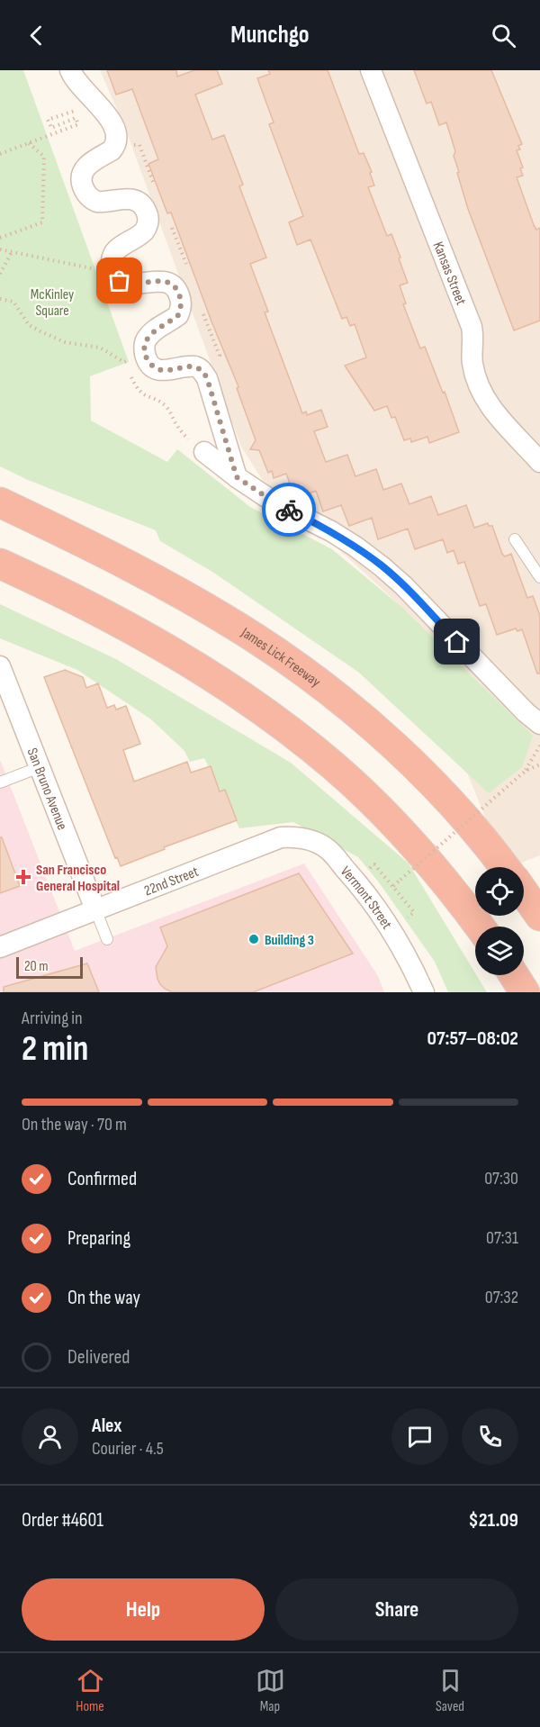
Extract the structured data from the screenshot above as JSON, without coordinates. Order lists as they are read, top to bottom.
{
  "streets": {
    "highway": ["James Lick Freeway"],
    "street": [
      "Kansas Street",
      "San Bruno Avenue",
      "22nd Street",
      "Vermont Street"
    ]
  },
  "crossings": [
    ["San Bruno Avenue", "22nd Street"],
    ["22nd Street", "Vermont Street"]
  ],
  "parks": ["McKinley Square"],
  "places": {
    "health": ["San Francisco General Hospital"],
    "other": ["Building 3"]
  },
  "scale_bar": "20 m",
  "page": {
    "header": "Munchgo",
    "scale": "20 m",
    "heading": ["2 min", "Arriving in", "07:57–08:02"],
    "panel": [
      "Alex",
      "Courier · 4.5",
      "Order #4601",
      "$21.09"
    ],
    "bar": "On the way · 70 m",
    "list": [
      ["Confirmed", "07:30"],
      ["Preparing", "07:31"],
      ["On the way", "07:32"],
      "Delivered"
    ],
    "buttons": ["Help", "Share"],
    "tabs": ["Home", "Map", "Saved"]
  }
}
